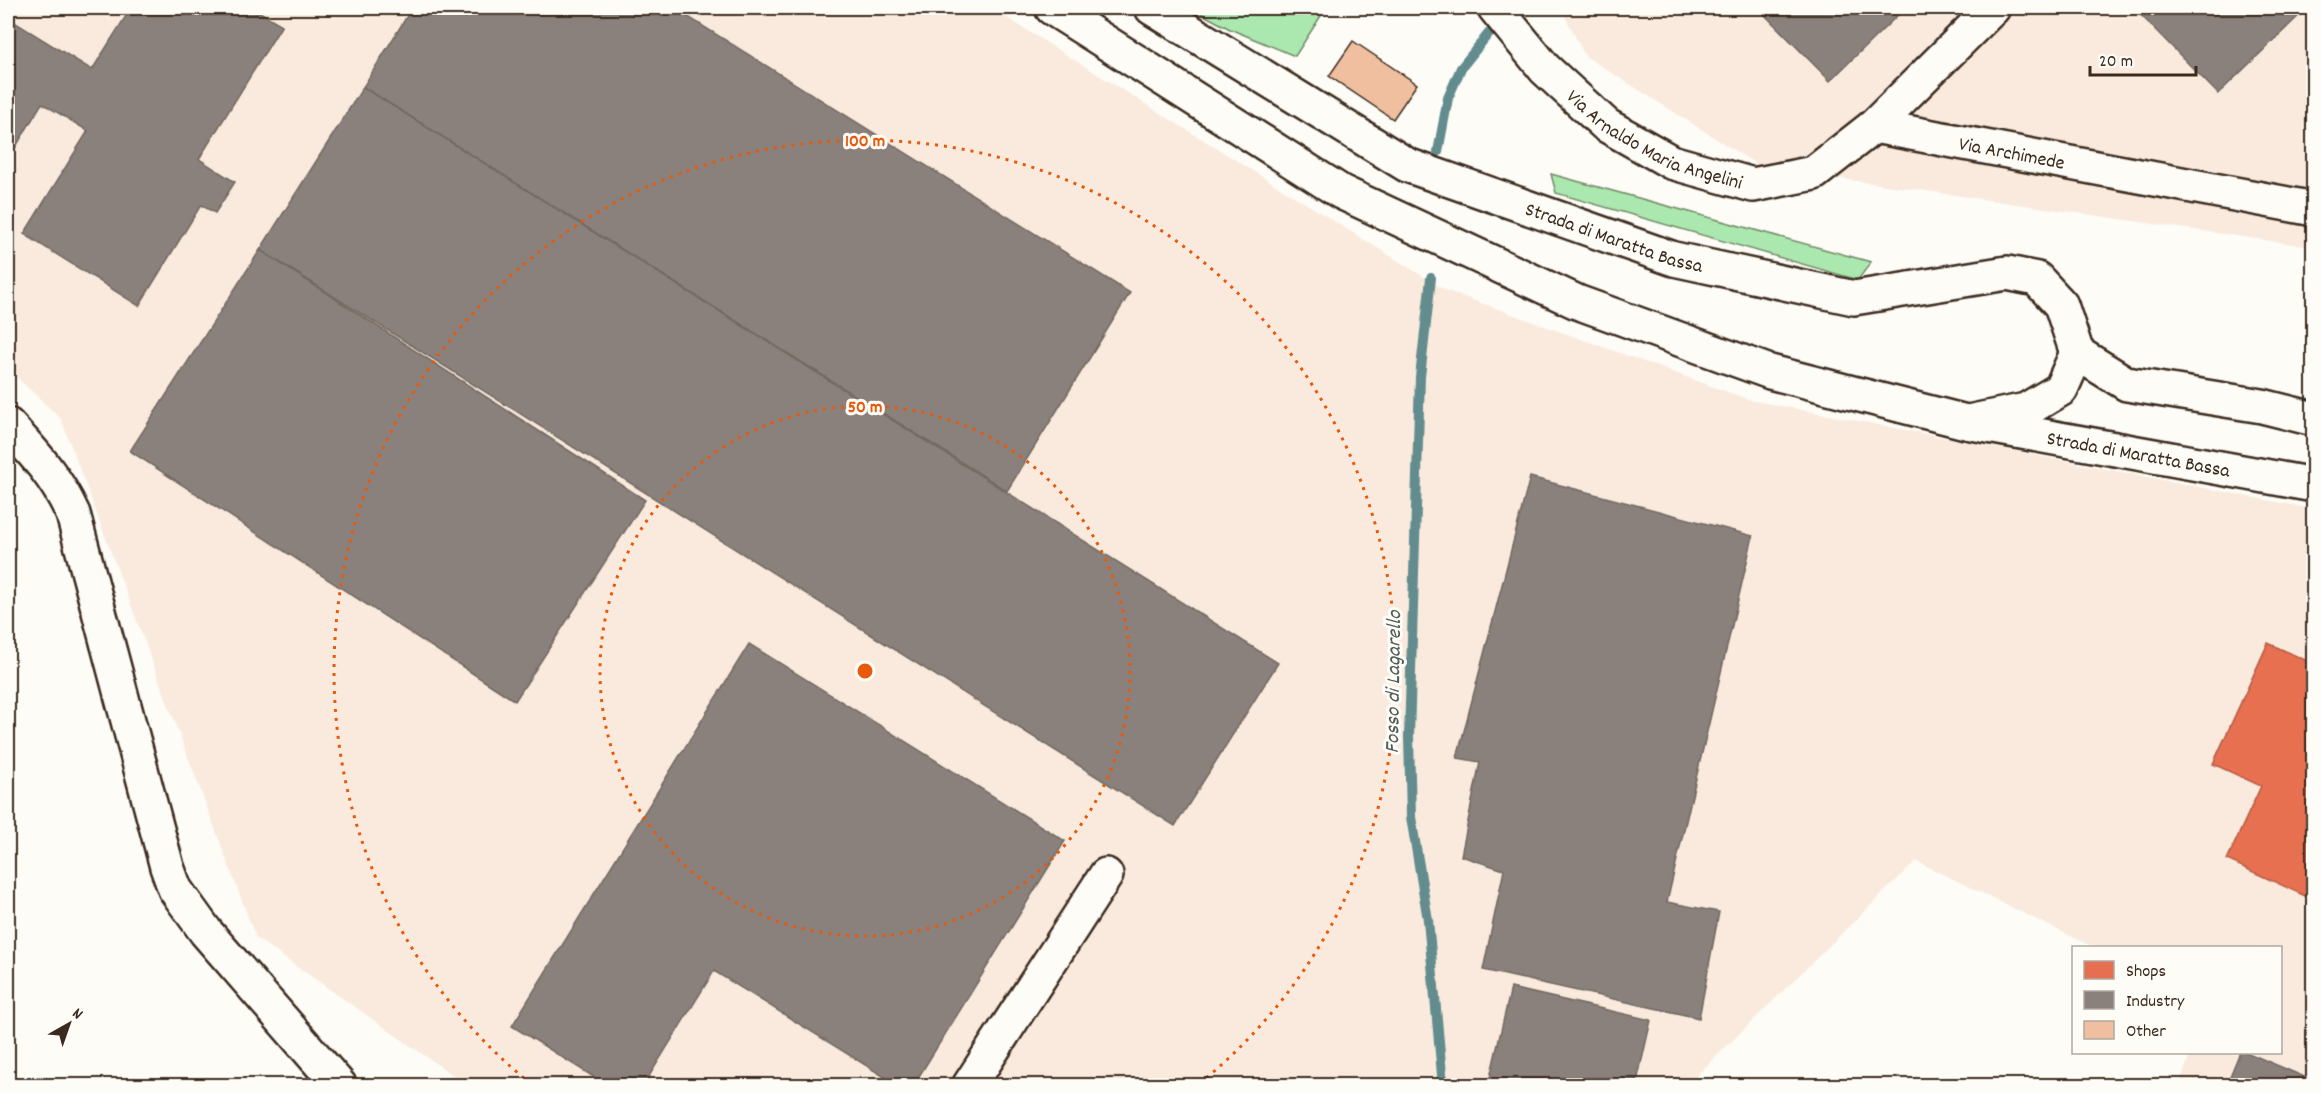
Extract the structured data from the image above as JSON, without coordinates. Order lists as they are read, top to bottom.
{
  "streets": {
    "street": ["Via Arnaldo Maria Angelini", "Via Archimede", "Strada di Maratta Bassa"]
  },
  "crossings": [
    ["Via Arnaldo Maria Angelini", "Via Archimede"]
  ],
  "water": ["Fosso di Lagarello"],
  "legend": ["Shops", "Industry", "Other"],
  "scale_bar": "20 m",
  "north": "top right",
  "rings": ["100 m", "50 m"]
}
